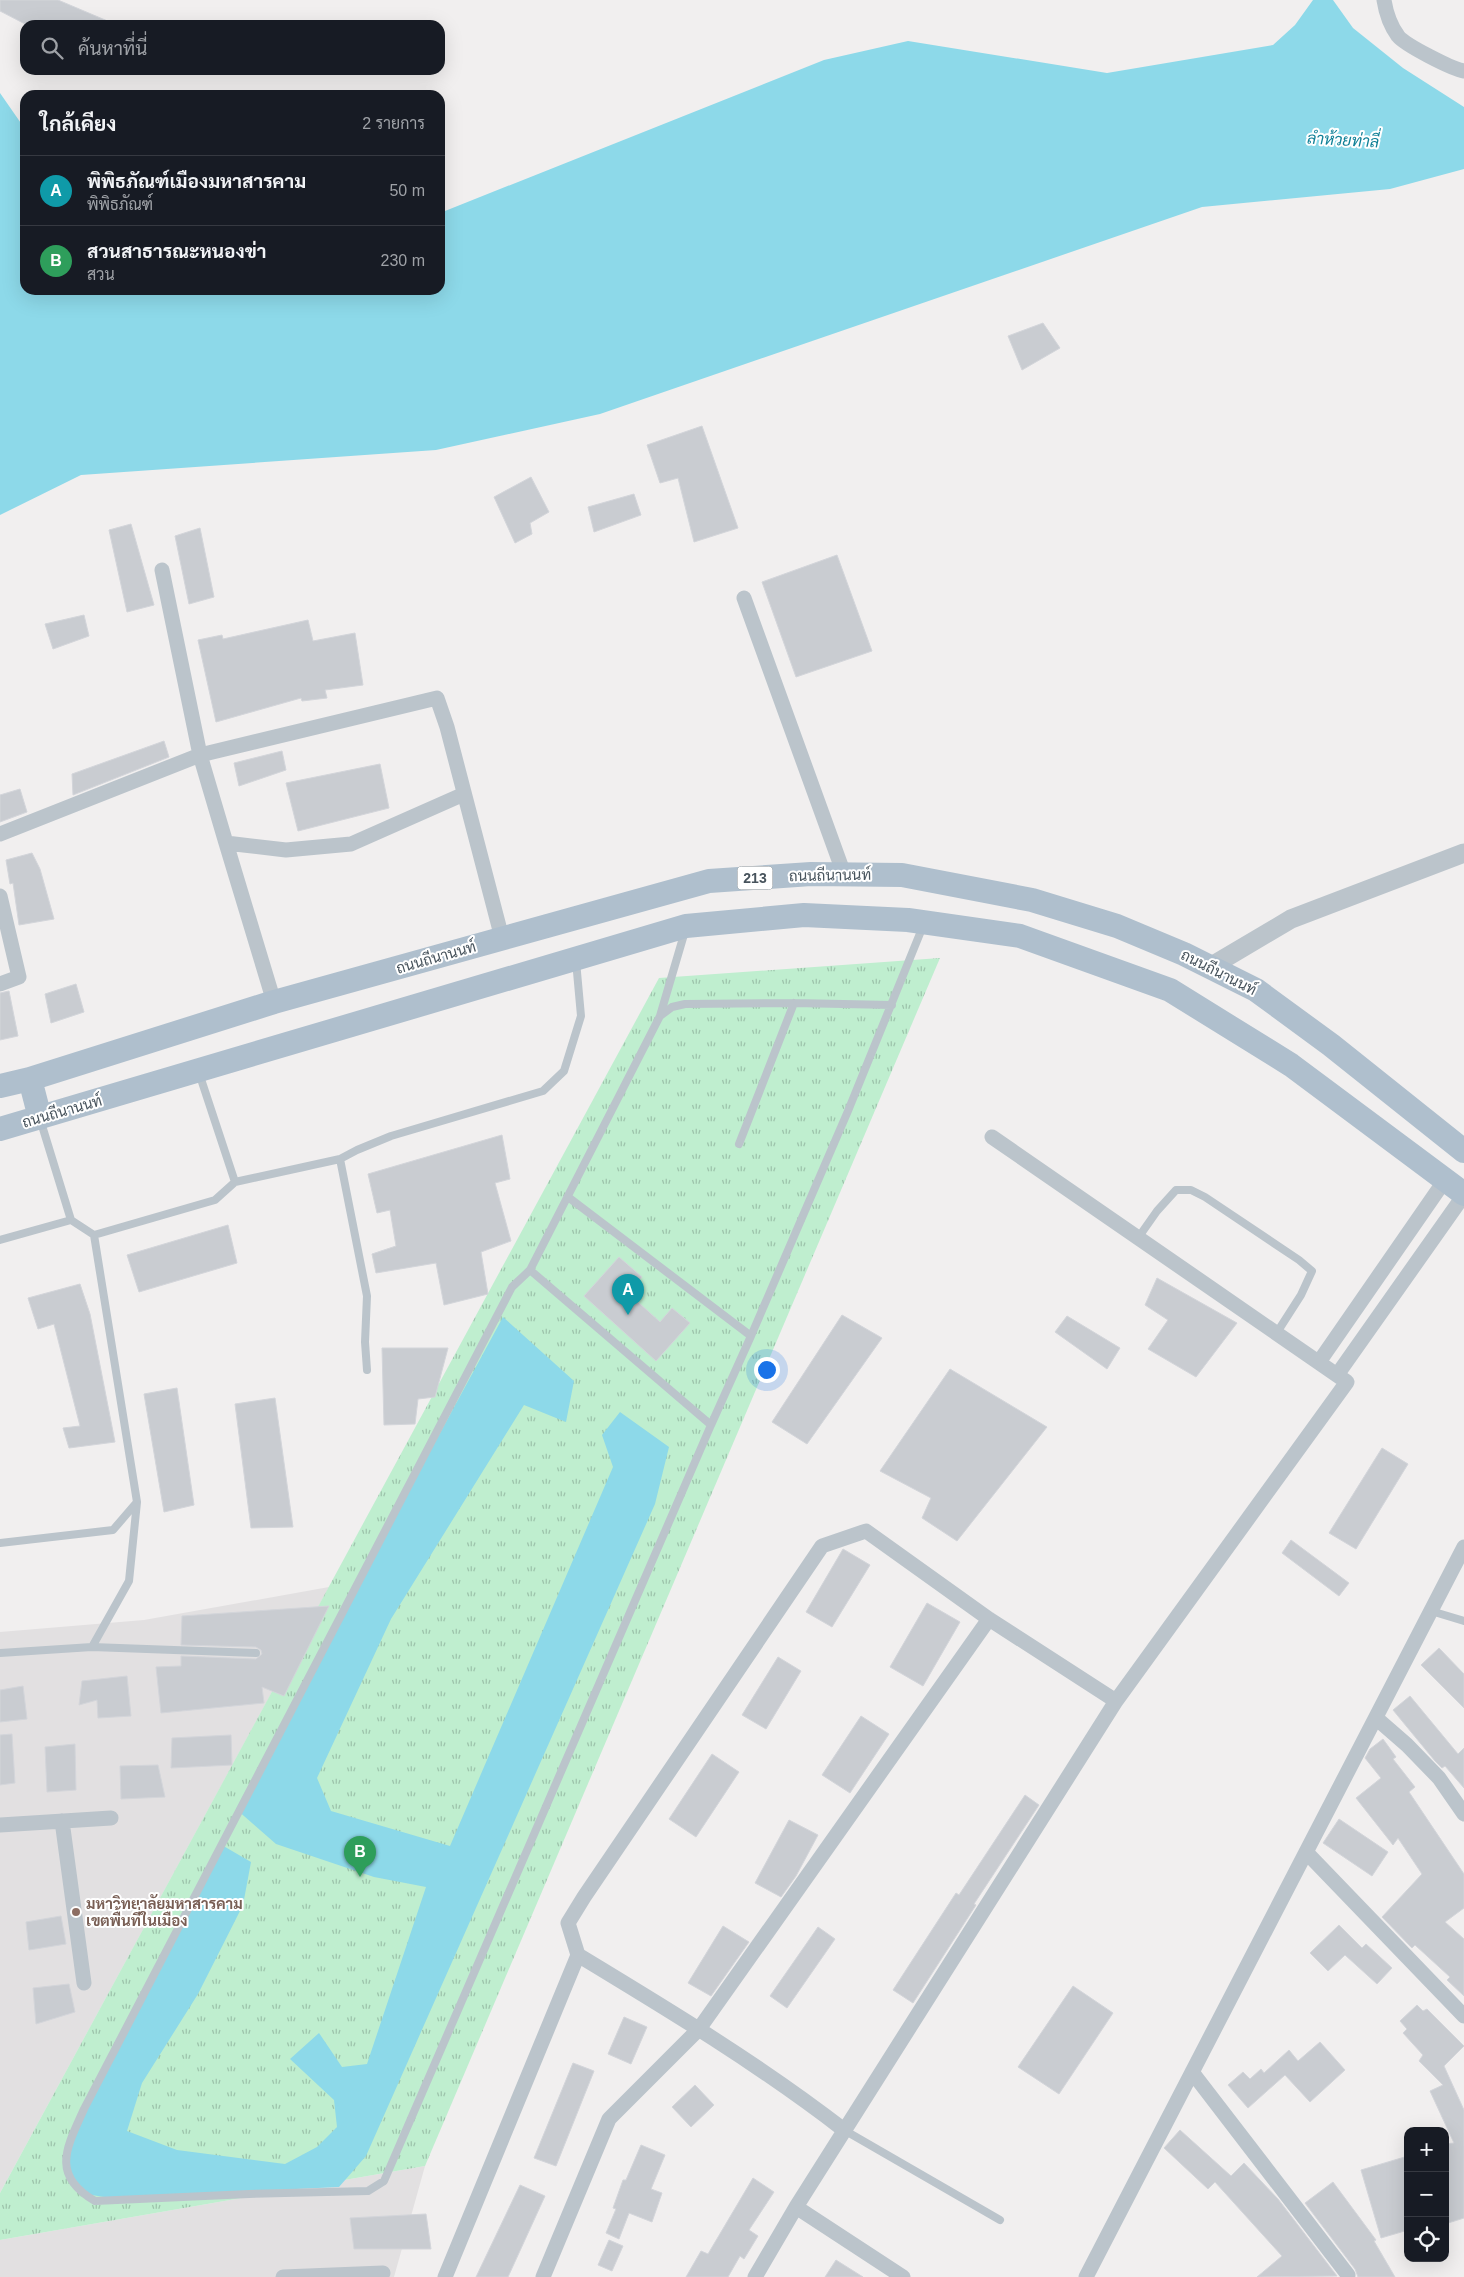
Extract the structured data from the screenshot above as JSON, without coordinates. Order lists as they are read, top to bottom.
{
  "streets": {
    "main road": ["ถนนถีนานนท์", "213"]
  },
  "water": ["ลำห้วยท่าลี่"],
  "places": ["มหาวิทยาลัยมหาสารคาม เขตพื้นที่ในเมือง"],
  "page": {
    "search": "ค้นหาที่นี่",
    "heading": ["ใกล้เคียง", "2 รายการ"],
    "list": [
      {
        "mark": "A",
        "name": "พิพิธภัณฑ์เมืองมหาสารคาม",
        "note": "พิพิธภัณฑ์",
        "value": "50 m"
      },
      {
        "mark": "B",
        "name": "สวนสาธารณะหนองข่า",
        "note": "สวน",
        "value": "230 m"
      }
    ],
    "pins": ["A", "B"],
    "map_buttons": ["+", "−"]
  }
}
